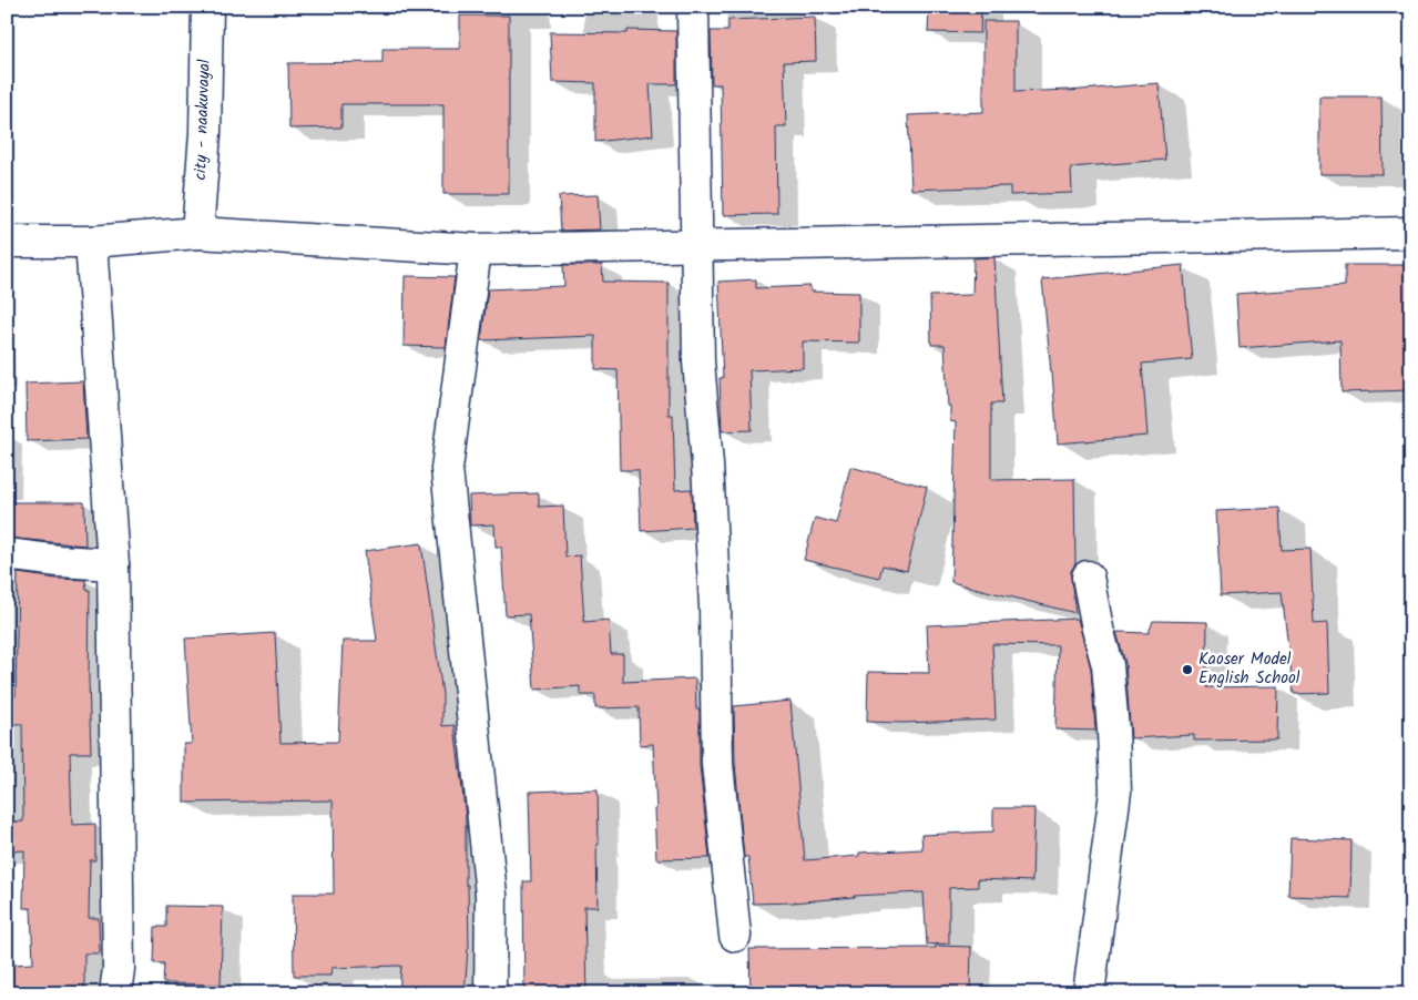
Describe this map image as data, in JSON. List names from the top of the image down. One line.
{"streets":{"street":["city - naakuvayal"]},"places":["Kaoser Model English School"]}
